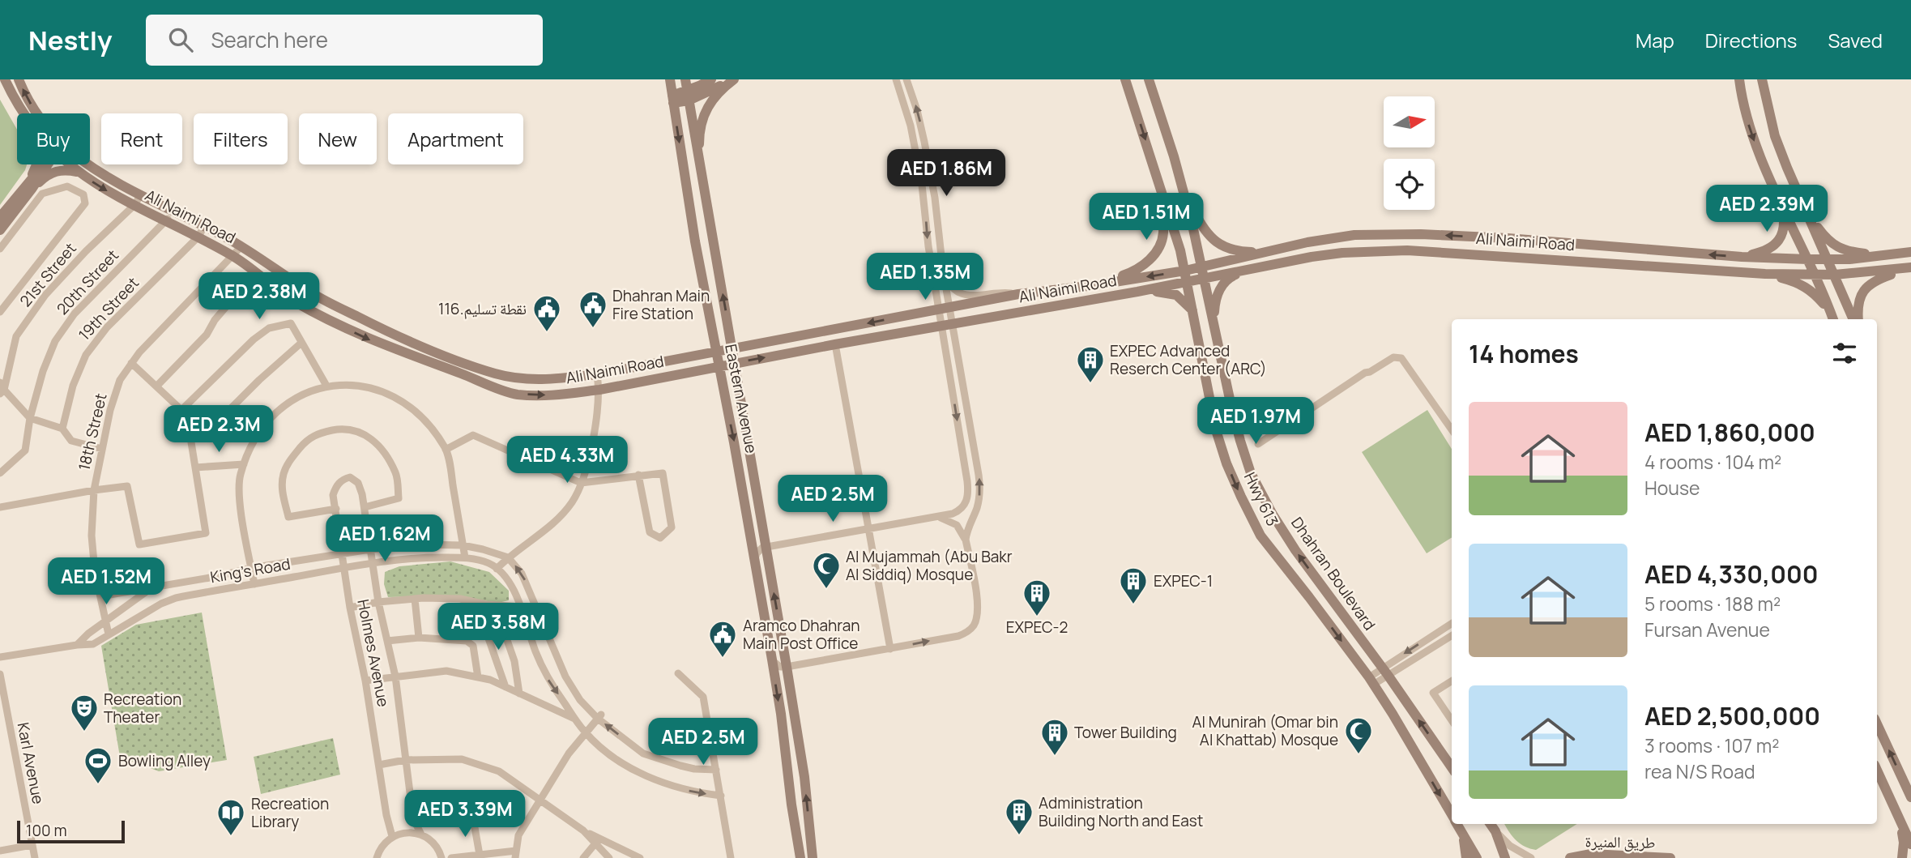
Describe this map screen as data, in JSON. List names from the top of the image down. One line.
{"streets":{"main road":["Ali Naimi Road","Eastern Avenue","Hwy 613","Dhahran Boulevard","طريق المنيرة"],"street":["21st Street","20th Street","19th Street","18th Street","King's Road","Holmes Avenue","Karl Avenue"]},"crossings":[["Ali Naimi Road","21st Street"],["Ali Naimi Road","20th Street"],["Ali Naimi Road","19th Street"],["Ali Naimi Road","Eastern Avenue"],["Ali Naimi Road","18th Street"],["Ali Naimi Road","Hwy 613"],["Ali Naimi Road","Dhahran Boulevard"],["18th Street","King's Road"],["King's Road","Holmes Avenue"]],"one_way":["Hwy 613","Dhahran Boulevard"],"places":{"public building":["Dhahran Main Fire Station","نقطة تسليم.116","Aramco Dhahran Main Post Office"],"building":["EXPEC Advanced Reserch Center (ARC)","EXPEC-1","EXPEC-2","Tower Building","Administration Building North and East"],"mosque":["Al Mujammah (Abu Bakr Al Siddiq) Mosque","Al Munirah (Omar bin Al Khattab) Mosque"],"theatre":["Recreation Theater"],"sports":["Bowling Alley"],"library":["Recreation Library"]},"scale_bar":"100 m","north":"right","page":{"header":"Nestly","search":"Search here","nav":["Map","Directions","Saved"],"chip":["Buy","Rent","Filters","New","Apartment"],"price":["AED 1.86M","AED 2.39M","AED 1.51M","AED 1.35M","AED 2.38M","AED 1.97M","AED 2.3M","AED 4.33M","AED 2.5M","AED 1.62M","AED 1.52M","AED 3.58M","AED 2.5M","AED 3.39M"],"heading":"14 homes","list":[{"name":"AED 1,860,000","note":"4 rooms · 104 m² · House"},{"name":"AED 4,330,000","note":"5 rooms · 188 m² · Fursan Avenue"},{"name":"AED 2,500,000","note":"3 rooms · 107 m² · rea N/S Road"}],"scale":"100 m"}}
